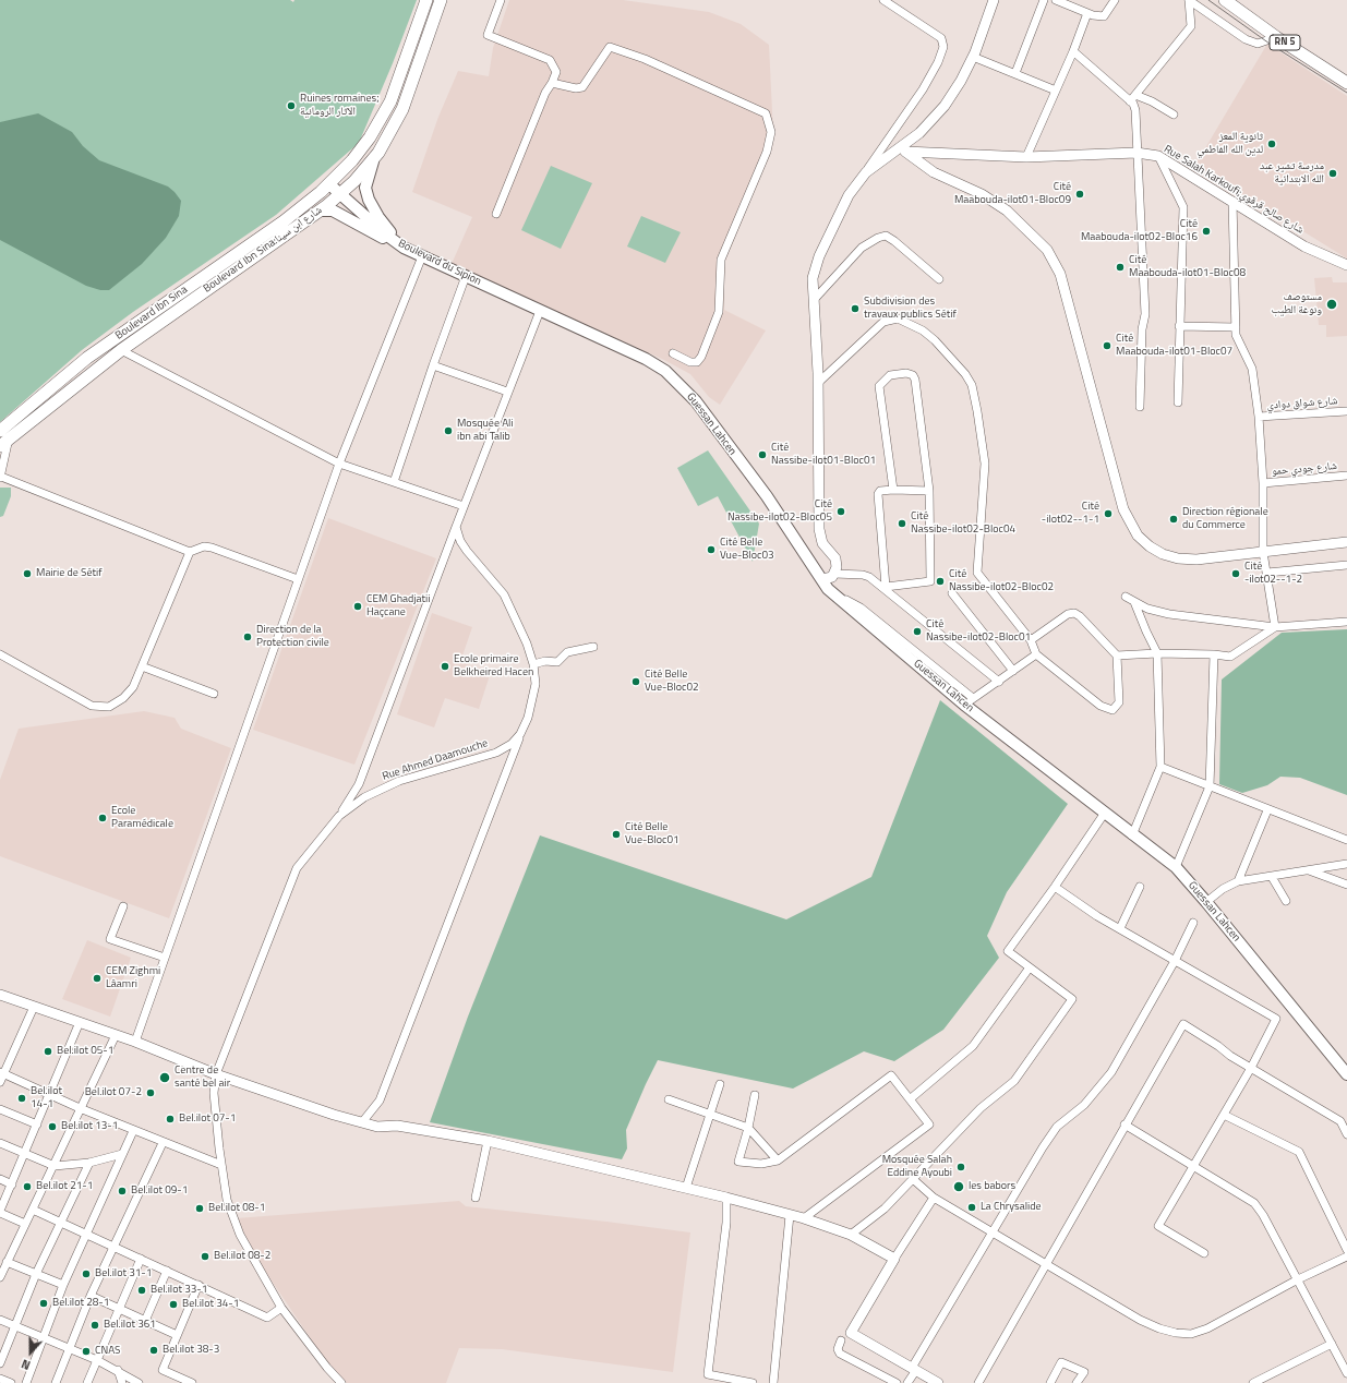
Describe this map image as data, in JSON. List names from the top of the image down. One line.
{"streets":{"main road":["RN 5","Boulevard Ibn Sina:شارع ابن سينا","Boulevard du Sipion","Boulevard Ibn Sina","Guessan Lahcen"],"street":["Rue Salah Karkoufi;شارع صالح قرقوي","شارع شواق دوادي","شارع جودي حمو","Rue Ahmed Daamouche"]},"crossings":[["Boulevard Ibn Sina:شارع ابن سينا","Boulevard du Sipion"],["Boulevard du Sipion","Boulevard Ibn Sina"],["Boulevard du Sipion","Guessan Lahcen"]],"places":["Ruines romaines; الآثار الرومانية","ثانوية المعز لدين الله الفاطمي","مدرسة تشير عبد الله الابتدائية","Cité Maabouda-ilot01-Bloc09","Cité Maabouda-ilot02-Bloc16","Cité Maabouda-ilot01-Bloc08","مستوصف ونوغة الطيب","Subdivision des travaux publics Sétif","Cité Maabouda-ilot01-Bloc07","Mosquée Ali ibn abi Talib","Cité Nassibe-ilot01-Bloc01","Cité Nassibe-ilot02-Bloc05","Cité -ilot02--1-1","Direction régionale du Commerce","Cité Nassibe-ilot02-Bloc04","Cité Belle Vue-Bloc03","Mairie de Sétif","Cité -ilot02--1-2","Cité Nassibe-ilot02-Bloc02","CEM Ghadjatii Haçcane","Cité Nassibe-ilot02-Bloc01","Direction de la Protection civile","Ecole primaire Belkheired Hacen","Cité Belle Vue-Bloc02","Ecole Paramédicale","Cité Belle Vue-Bloc01","CEM Zighmi Lâamri","Bel.ilot 05-1","Centre de santé bel air","Bel.ilot 07-2","Bel.ilot 14-1","Bel.ilot 07-1","Bel.ilot 13-1","Mosquée Salah Eddine Ayoubi","Bel.ilot 21-1","les babors","Bel.ilot 09-1","La Chrysalide","Bel.ilot 08-1","Bel.ilot 08-2","Bel.ilot 31-1","Bel.ilot 33-1","Bel.ilot 28-1","Bel.ilot 34-1","Bel.ilot 361","Bel.ilot 38-3","CNAS"],"north":"bottom"}
